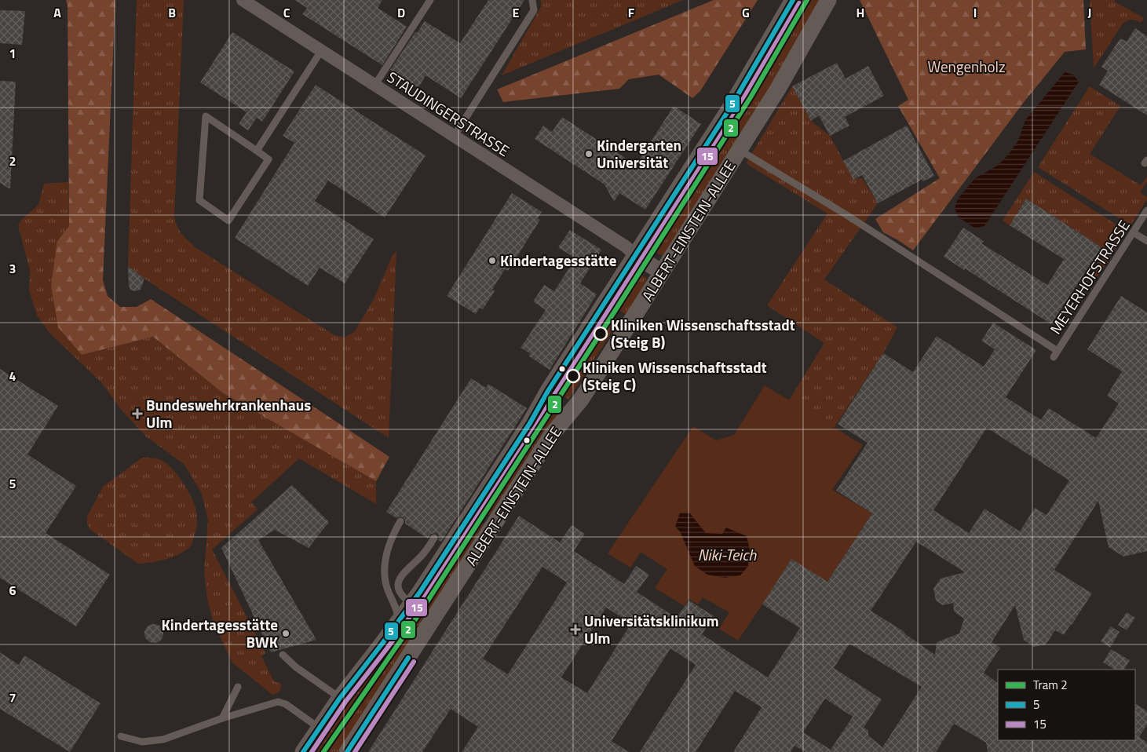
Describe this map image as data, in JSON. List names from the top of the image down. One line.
{"streets":{"street":["STAUDINGERSTRASSE","ALBERT-EINSTEIN-ALLEE"],"lane":["MEYERHOFSTRASSE"]},"crossings":[["STAUDINGERSTRASSE","ALBERT-EINSTEIN-ALLEE"],["ALBERT-EINSTEIN-ALLEE","MEYERHOFSTRASSE"]],"water":["Niki-Teich"],"parks":["Wengenholz"],"places":{"other":["Kindergarten Universität","Kindertagesstätte","Kliniken Wissenschaftsstadt (Steig B)","Kliniken Wissenschaftsstadt (Steig C)","Kindertagesstätte BWK"],"health":["Bundeswehrkrankenhaus Ulm","Universitätsklinikum Ulm"]},"lines":["tram line 2","transit line 5","transit line 15"],"legend":["Tram 2","5","15"],"grid":{"columns":["A","B","C","D","E","F","G","H","I","J"],"rows":["1","2","3","4","5","6","7"]}}
